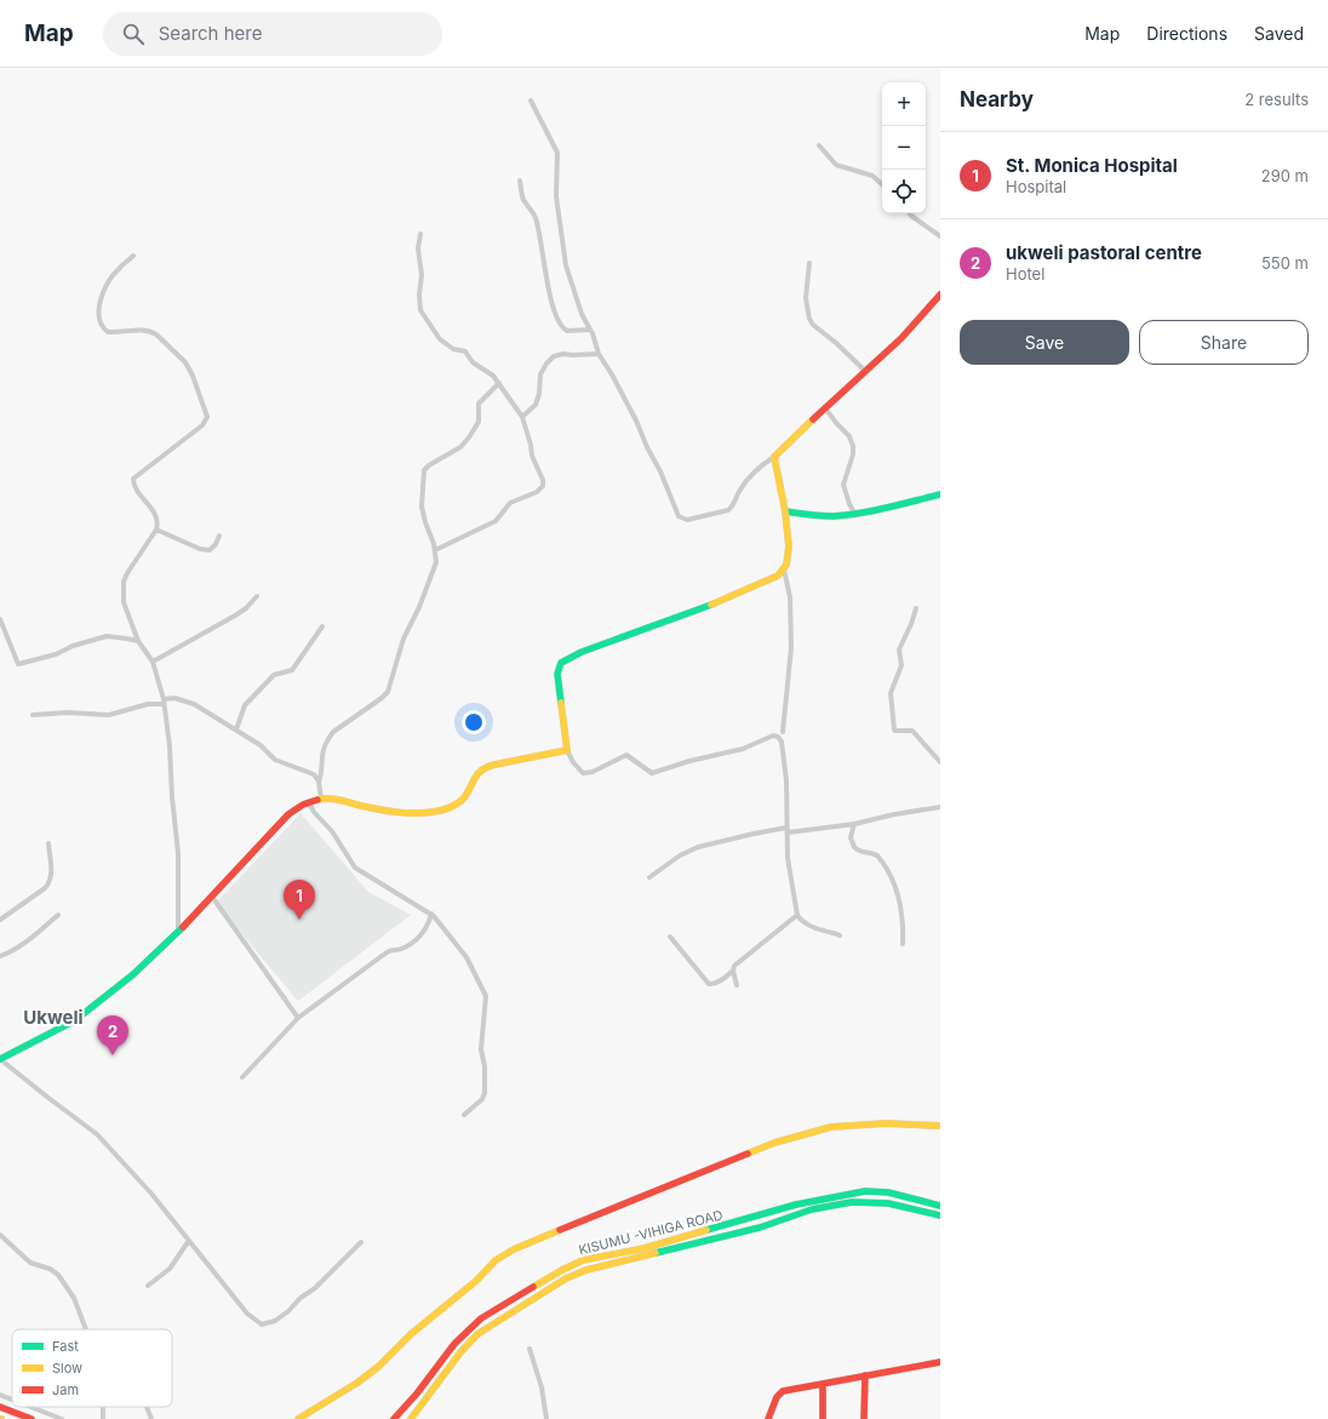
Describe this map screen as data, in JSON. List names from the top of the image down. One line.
{"streets":{"main road":["KISUMU -VIHIGA ROAD"]},"districts":["Ukweli"],"legend":["Fast","Slow","Jam"],"page":{"header":"Map","search":"Search here","nav":["Map","Directions","Saved"],"heading":["Nearby","2 results"],"map_buttons":["+","−"],"list":[{"mark":"1","name":"St. Monica Hospital","note":"Hospital","value":"290 m"},{"mark":"2","name":"ukweli pastoral centre","note":"Hotel","value":"550 m"}],"buttons":["Save","Share"],"pins":["1","2"]}}
